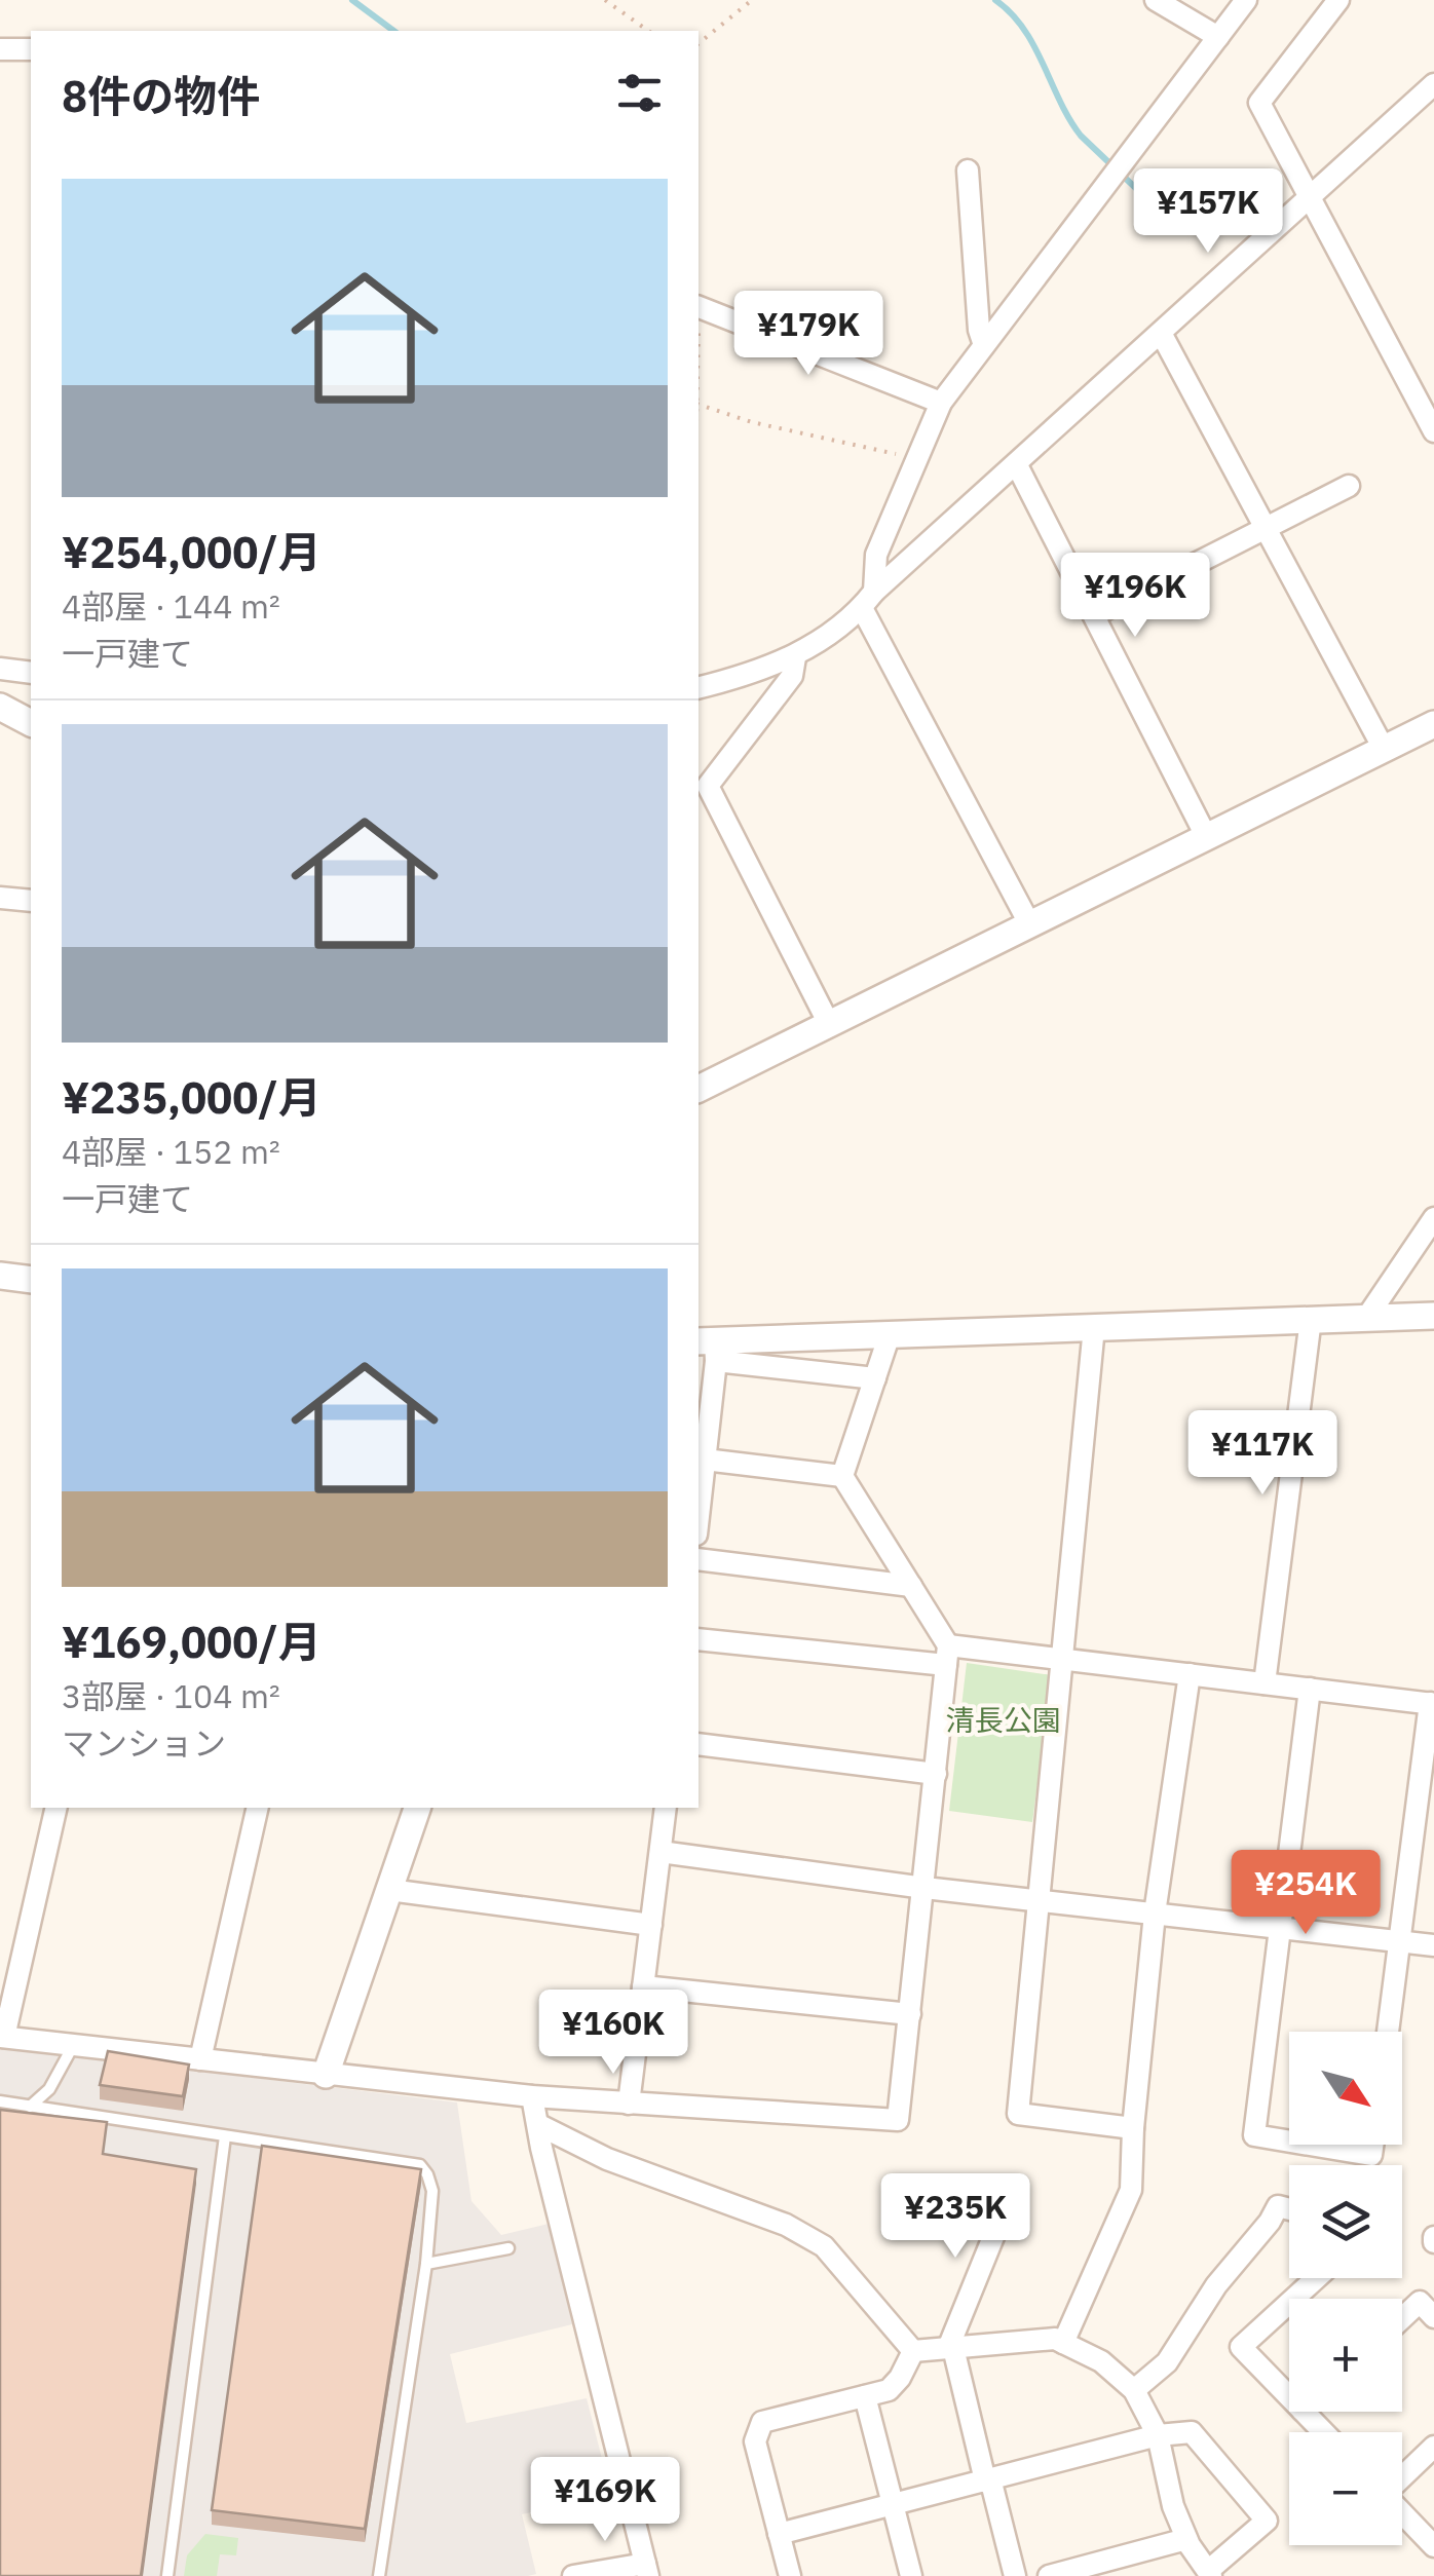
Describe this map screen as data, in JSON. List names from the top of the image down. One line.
{"parks":["清長公園"],"north":"bottom right","page":{"heading":"8件の物件","list":[{"name":"¥254,000/月","note":"4部屋 · 144 m² · 一戸建て"},{"name":"¥235,000/月","note":"4部屋 · 152 m² · 一戸建て"},{"name":"¥169,000/月","note":"3部屋 · 104 m² · マンション"}],"price":["¥157K","¥179K","¥196K","¥117K","¥254K","¥160K","¥235K","¥169K"],"map_buttons":["+","−"]}}
